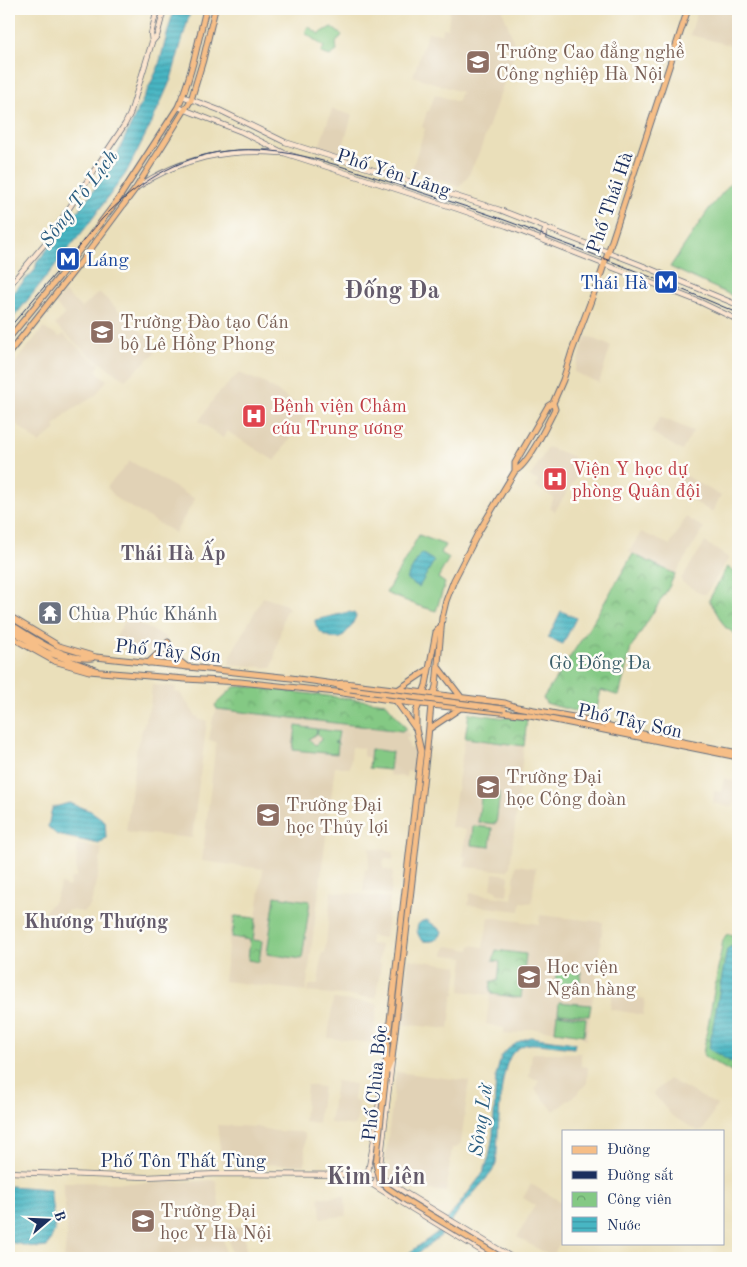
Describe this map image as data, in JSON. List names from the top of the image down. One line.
{"streets":{"main road":["Phố Yên Lãng","Phố Thái Hà","Phố Tây Sơn","Phố Chùa Bộc","Phố Tôn Thất Tùng"]},"crossings":[["Phố Yên Lãng","Phố Thái Hà"],["Phố Thái Hà","Phố Tây Sơn"],["Phố Thái Hà","Phố Chùa Bộc"],["Phố Tây Sơn","Phố Chùa Bộc"],["Phố Chùa Bộc","Phố Tôn Thất Tùng"]],"districts":["Đống Đa","Thái Hà Ấp","Khương Thượng","Kim Liên"],"water":["Sông Tô Lịch","Sông Lừ"],"parks":["Gò Đống Đa"],"places":{"school or university":["Trường Cao đẳng nghề Công nghiệp Hà Nội","Trường Đào tạo Cán bộ Lê Hồng Phong","Trường Đại học Công đoàn","Trường Đại học Thủy lợi","Học viện Ngân hàng","Trường Đại học Y Hà Nội"],"metro station":["Láng","Thái Hà"],"hospital":["Bệnh viện Châm cứu Trung ương","Viện Y học dự phòng Quân đội"],"temple":["Chùa Phúc Khánh"]},"legend":["Đường","Đường sắt","Công viên","Nước"],"north":"right"}
